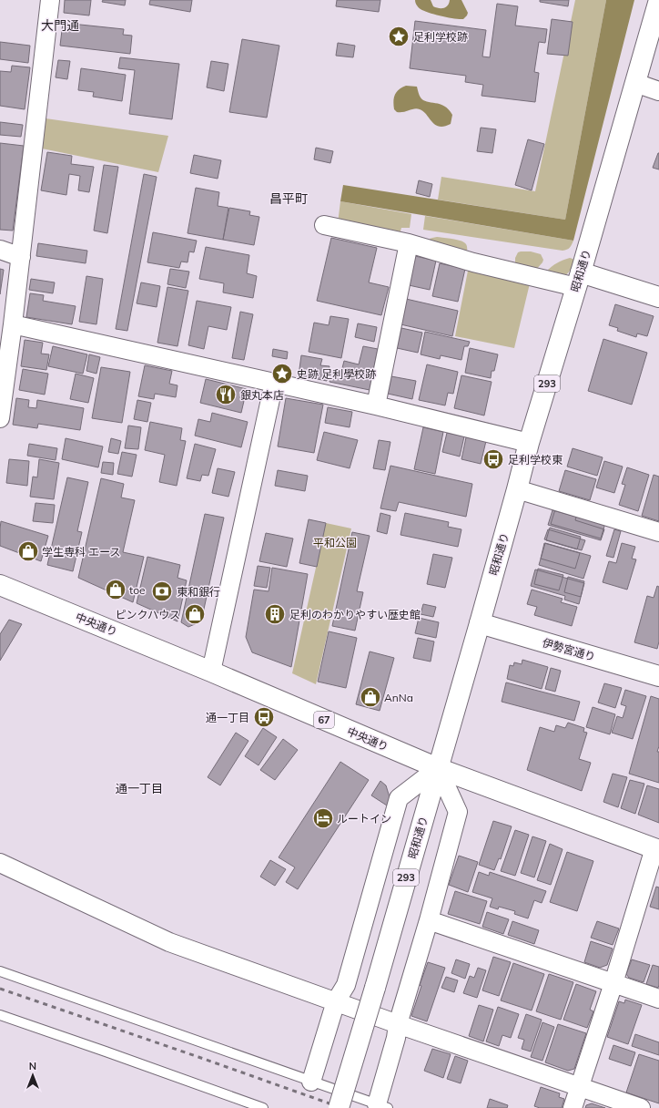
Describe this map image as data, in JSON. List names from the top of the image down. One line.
{"streets":{"main road":["昭和通り","293","中央通り","伊勢宮通り","67"]},"crossings":[["昭和通り","中央通り"],["昭和通り","伊勢宮通り"]],"districts":["大門通","昌平町","通一丁目"],"parks":["平和公園"],"places":{"place":["足利学校跡","史跡 足利學校跡"],"restaurant":["銀丸本店"],"bus stop":["足利学校東","通一丁目"],"shop":["学生専科 エース","toe","ピンクハウス","AnNa"],"bank":["東和銀行"],"building":["足利のわかりやすい歴史館"],"hotel":["ルートイン"]},"north":"top"}
